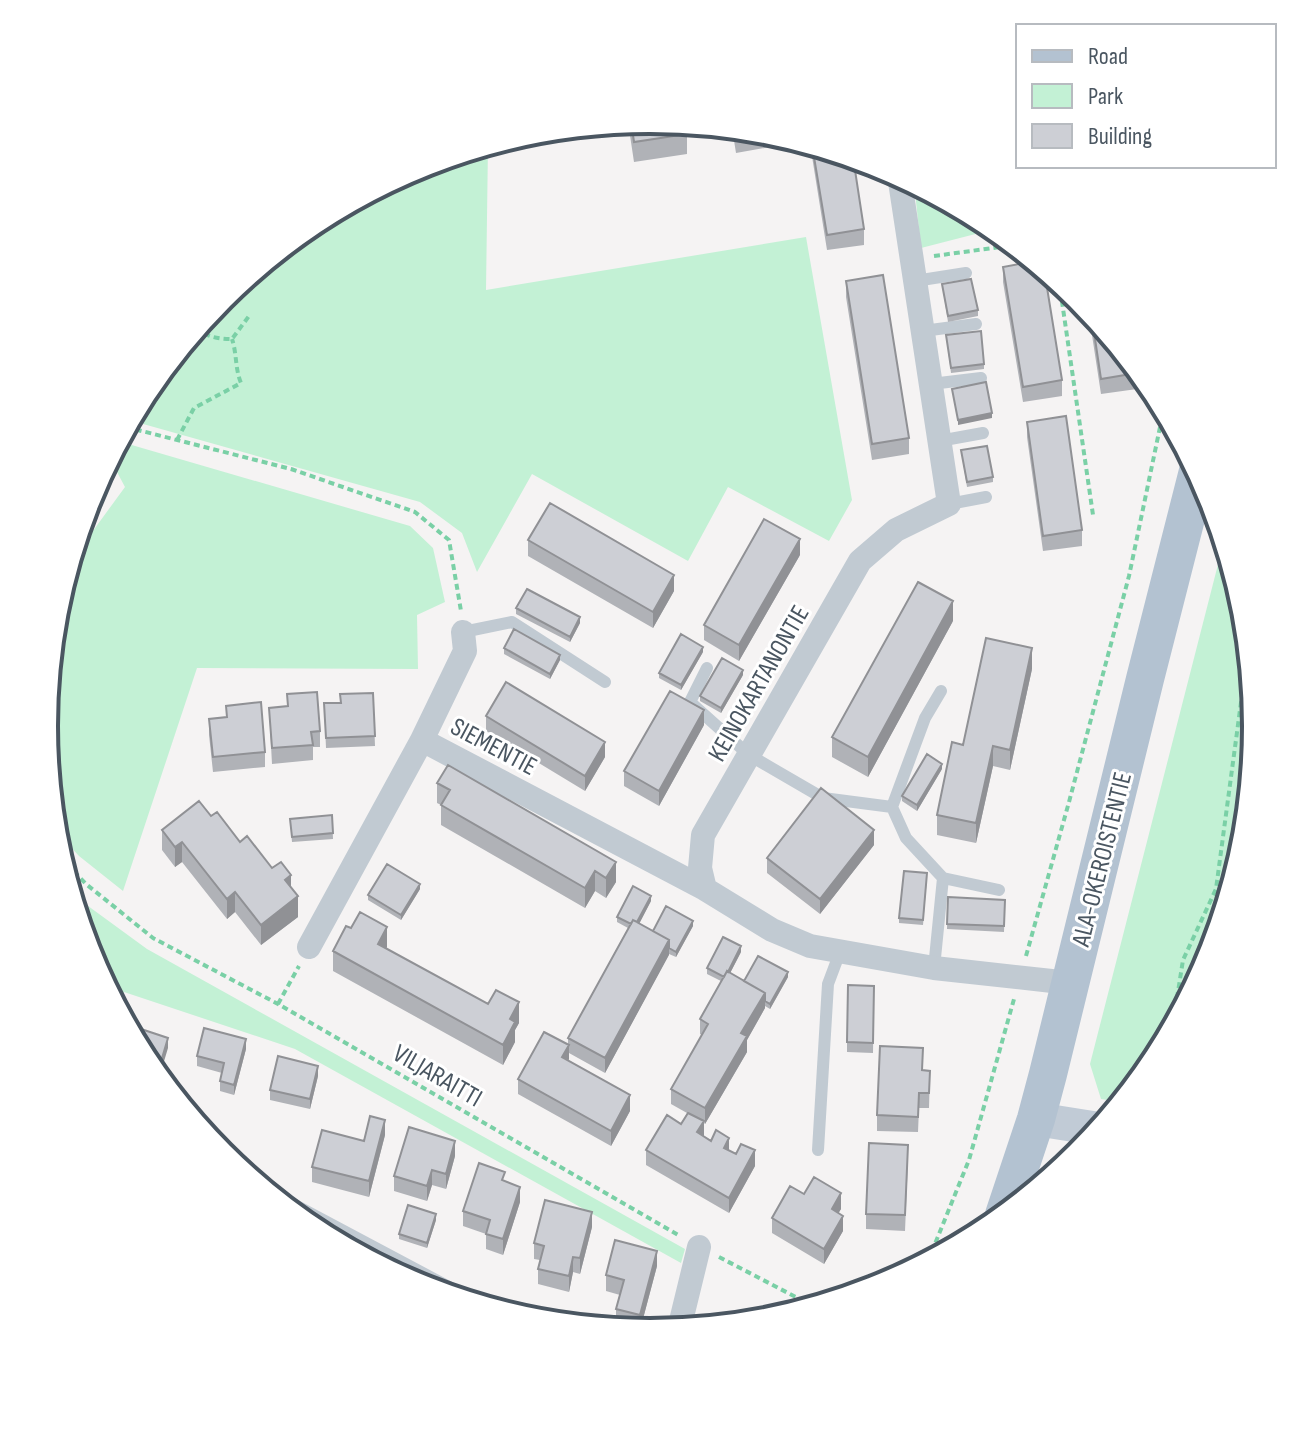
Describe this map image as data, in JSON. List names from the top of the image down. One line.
{"streets":{"main road":["ALA-OKEROISTENTIE"],"street":["KEINOKARTANONTIE","SIEMENTIE"],"path":["VILJARAITTI"]},"crossings":[["KEINOKARTANONTIE","SIEMENTIE"]],"legend":["Road","Park","Building"]}
